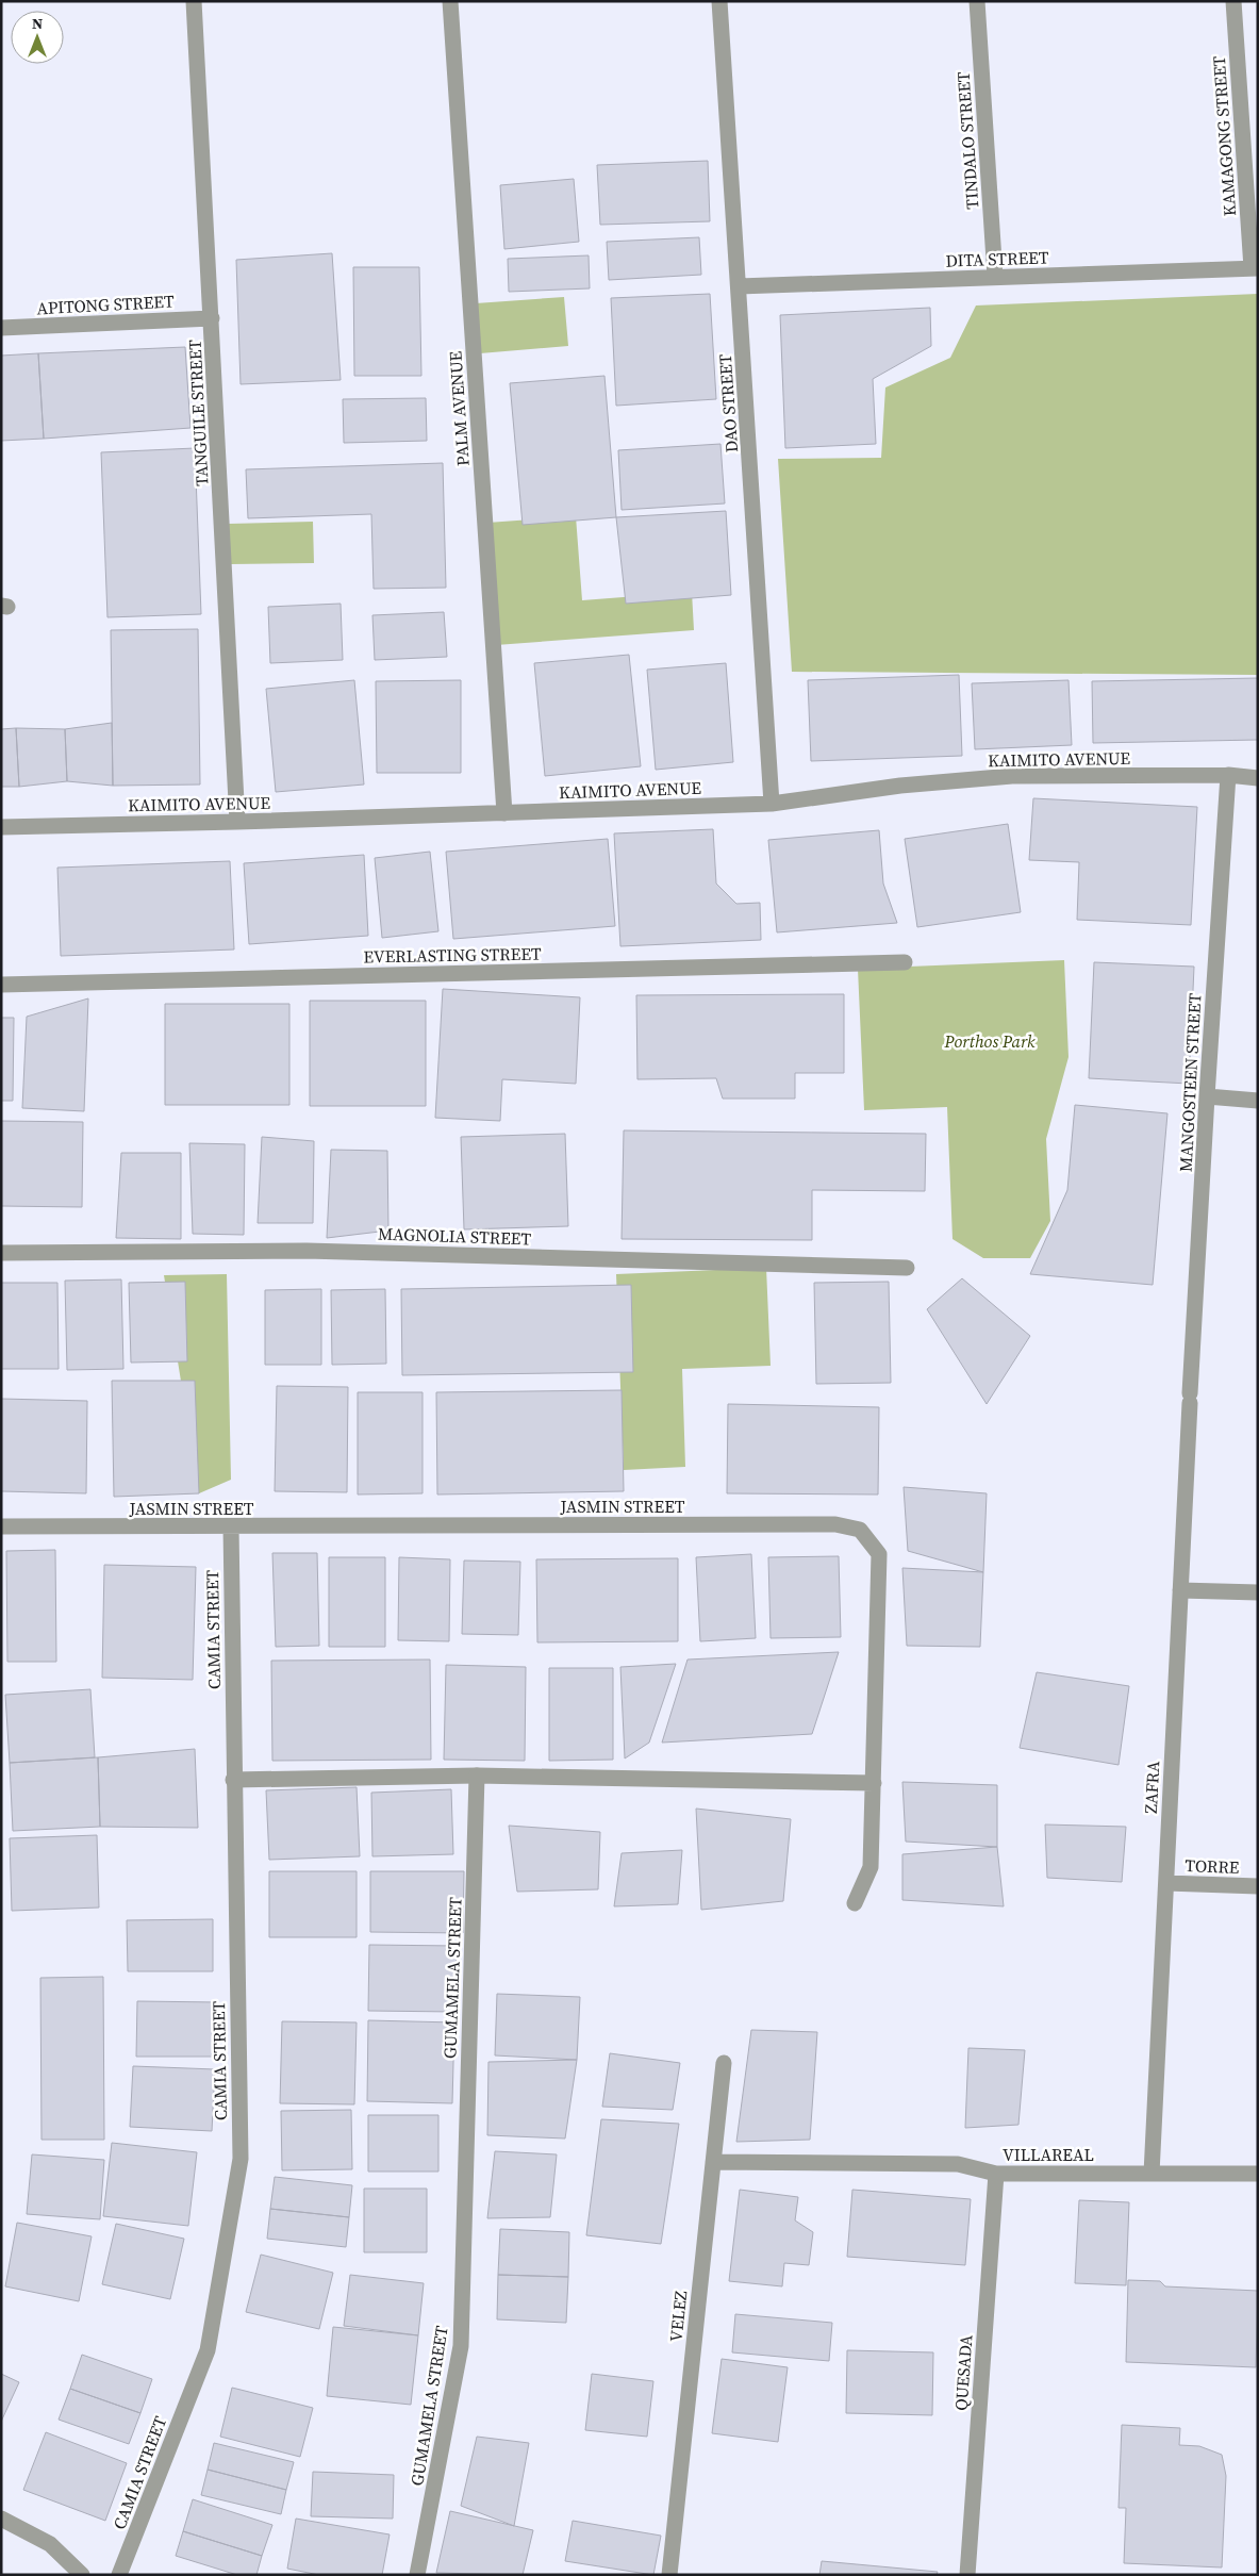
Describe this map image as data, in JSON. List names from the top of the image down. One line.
{"streets":{"street":["KAMAGONG STREET","TINDALO STREET","DITA STREET","APITONG STREET","DAO STREET","PALM AVENUE","TANGUILE STREET","KAIMITO AVENUE","EVERLASTING STREET","MANGOSTEEN STREET","MAGNOLIA STREET","JASMIN STREET","CAMIA STREET","ZAFRA","TORRE","GUMAMELA STREET","VILLAREAL","VELEZ","QUESADA"]},"crossings":[["KAMAGONG STREET","DITA STREET"],["TINDALO STREET","DITA STREET"],["DITA STREET","DAO STREET"],["APITONG STREET","TANGUILE STREET"],["DAO STREET","KAIMITO AVENUE"],["PALM AVENUE","KAIMITO AVENUE"],["TANGUILE STREET","KAIMITO AVENUE"],["KAIMITO AVENUE","MANGOSTEEN STREET"],["MANGOSTEEN STREET","ZAFRA"],["JASMIN STREET","CAMIA STREET"],["ZAFRA","TORRE"],["ZAFRA","VILLAREAL"],["VILLAREAL","VELEZ"],["VILLAREAL","QUESADA"]],"parks":["Porthos Park"],"north":"top"}
